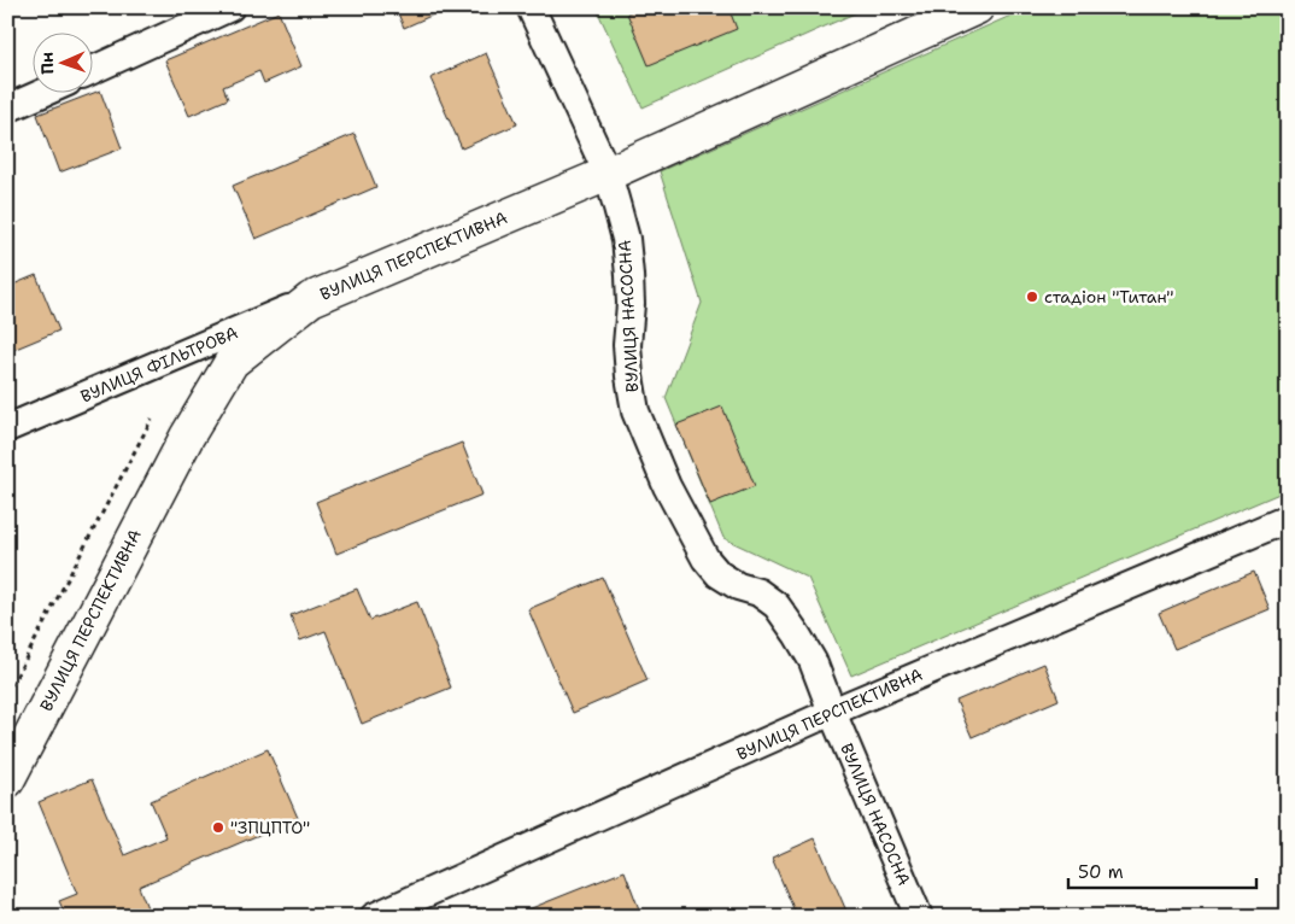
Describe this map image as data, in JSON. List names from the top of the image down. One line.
{"streets":{"street":["ВУЛИЦЯ ПЕРСПЕКТИВНА","ВУЛИЦЯ НАСОСНА","ВУЛИЦЯ ФІЛЬТРОВА"]},"crossings":[["ВУЛИЦЯ ПЕРСПЕКТИВНА","ВУЛИЦЯ НАСОСНА"],["ВУЛИЦЯ ПЕРСПЕКТИВНА","ВУЛИЦЯ ФІЛЬТРОВА"]],"places":["стадіон \"Титан\"","\"ЗПЦПТО\""],"scale_bar":"50 m","north":"left"}
